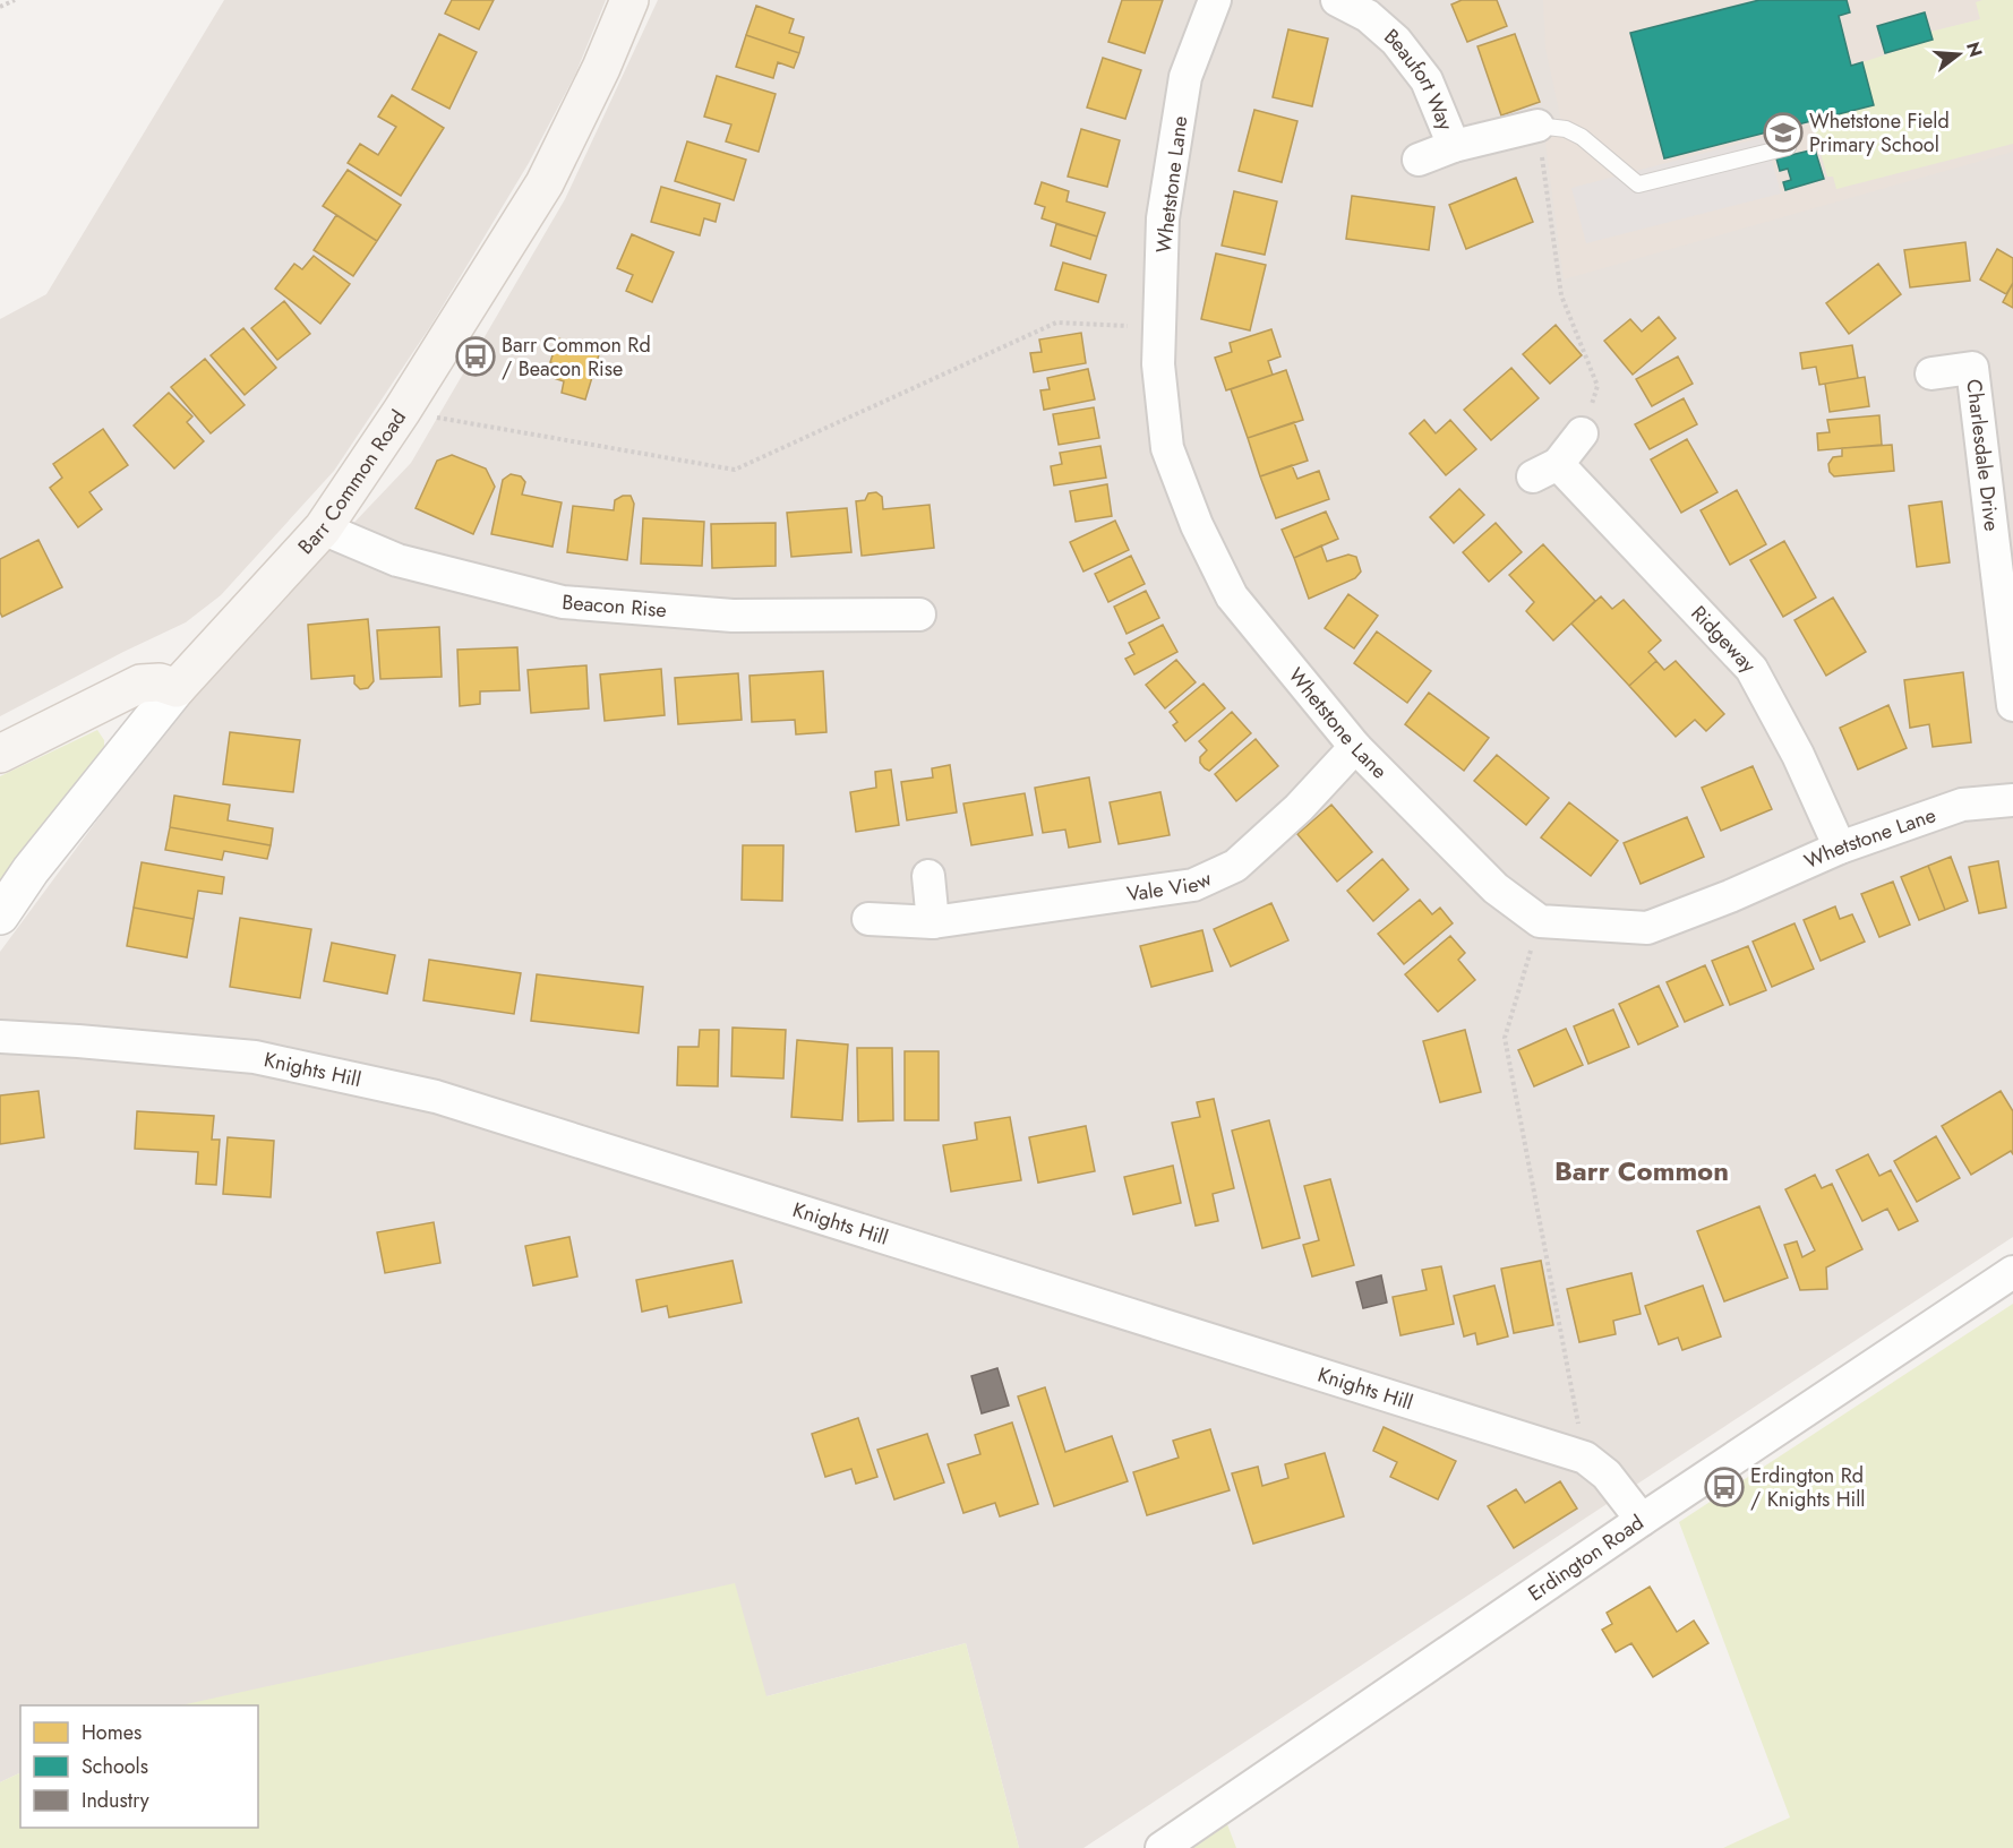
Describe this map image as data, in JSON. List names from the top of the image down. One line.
{"streets":{"main road":["Barr Common Road"],"street":["Beaufort Way","Whetstone Lane","Charlesdale Drive","Beacon Rise","Ridgeway","Vale View","Knights Hill","Erdington Road"]},"crossings":[["Whetstone Lane","Ridgeway"],["Whetstone Lane","Vale View"],["Barr Common Road","Beacon Rise"],["Knights Hill","Erdington Road"]],"districts":["Barr Common"],"places":{"school or university":["Whetstone Field Primary School"],"bus stop":["Barr Common Rd / Beacon Rise","Erdington Rd / Knights Hill"]},"legend":["Homes","Schools","Industry"],"north":"right"}
